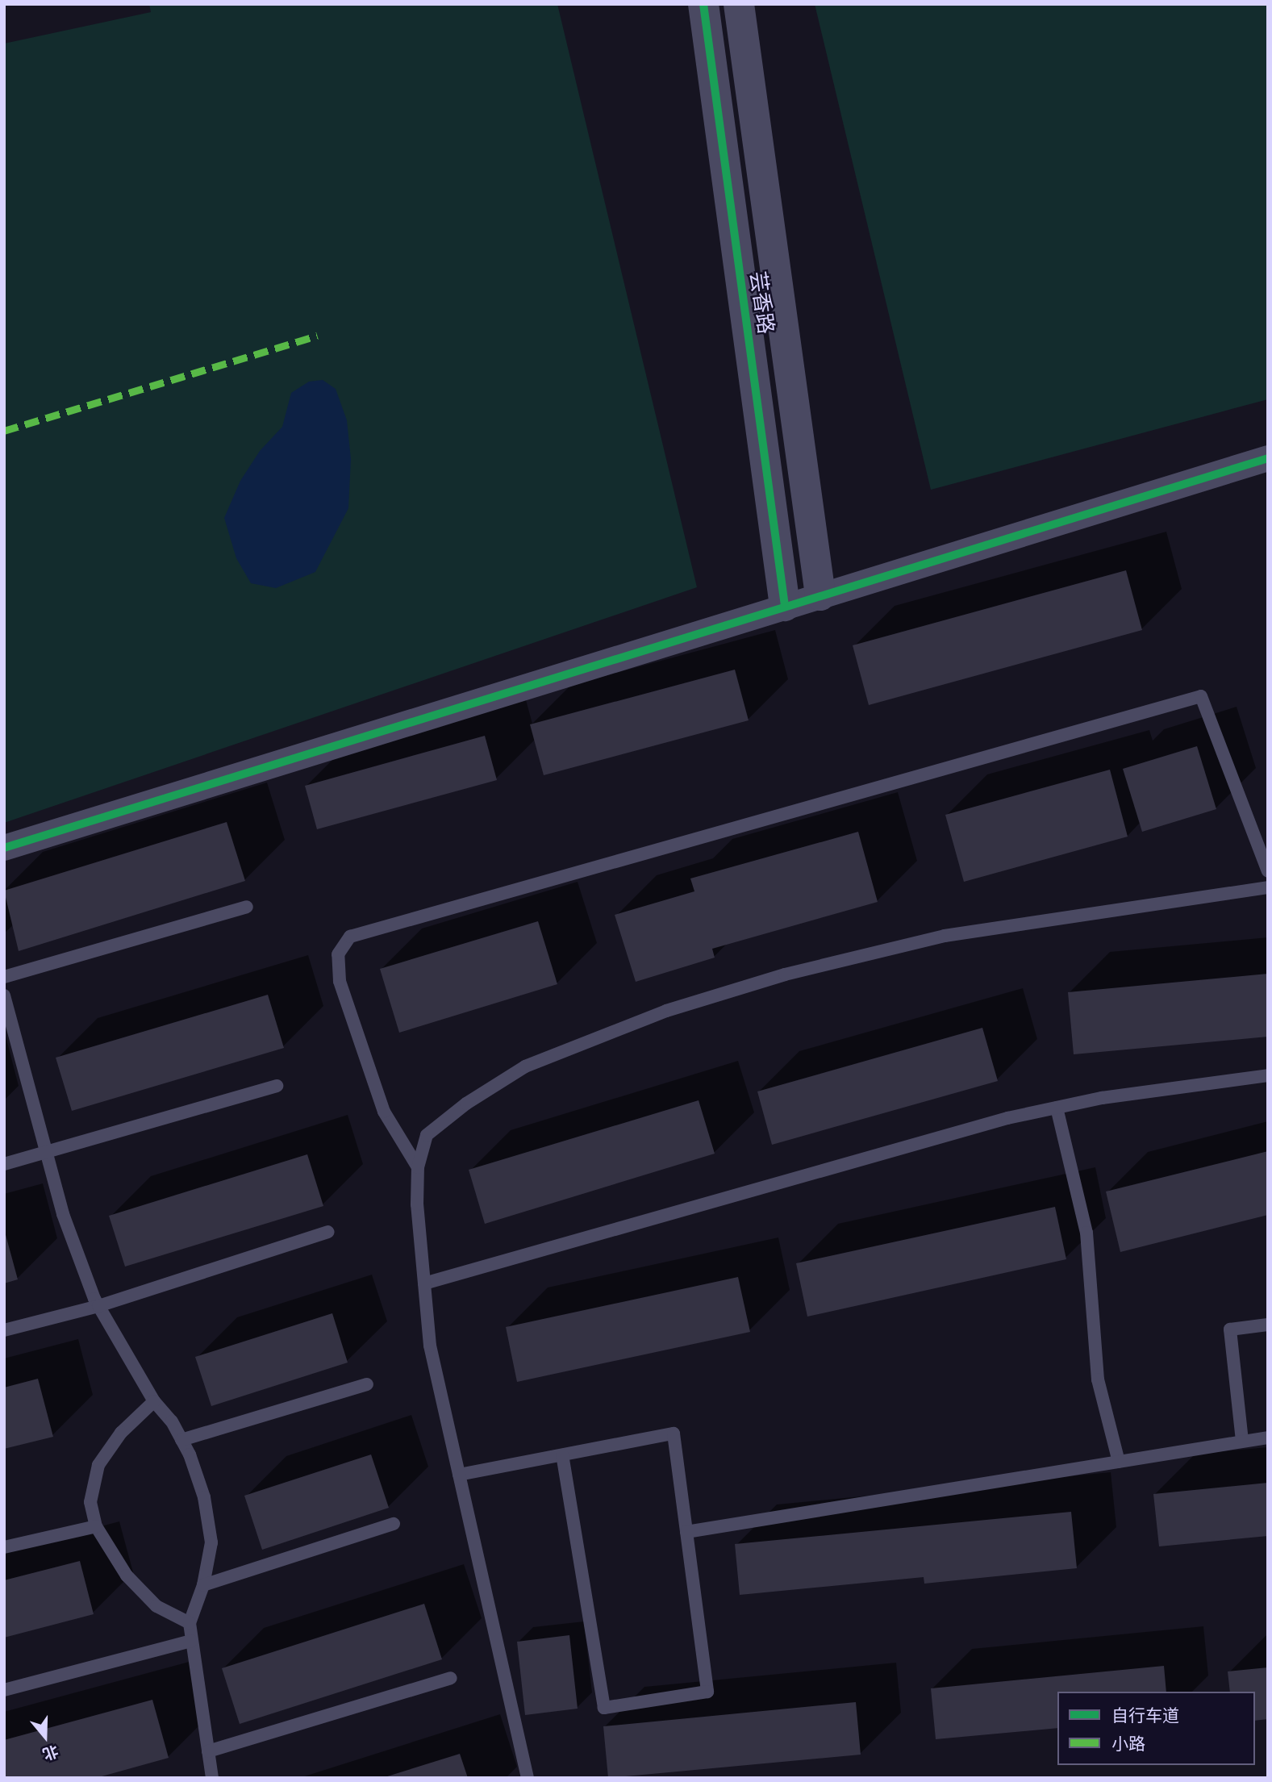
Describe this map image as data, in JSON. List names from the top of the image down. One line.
{"streets":{"street":["芸香路"]},"legend":["自行车道","小路"],"north":"bottom"}
